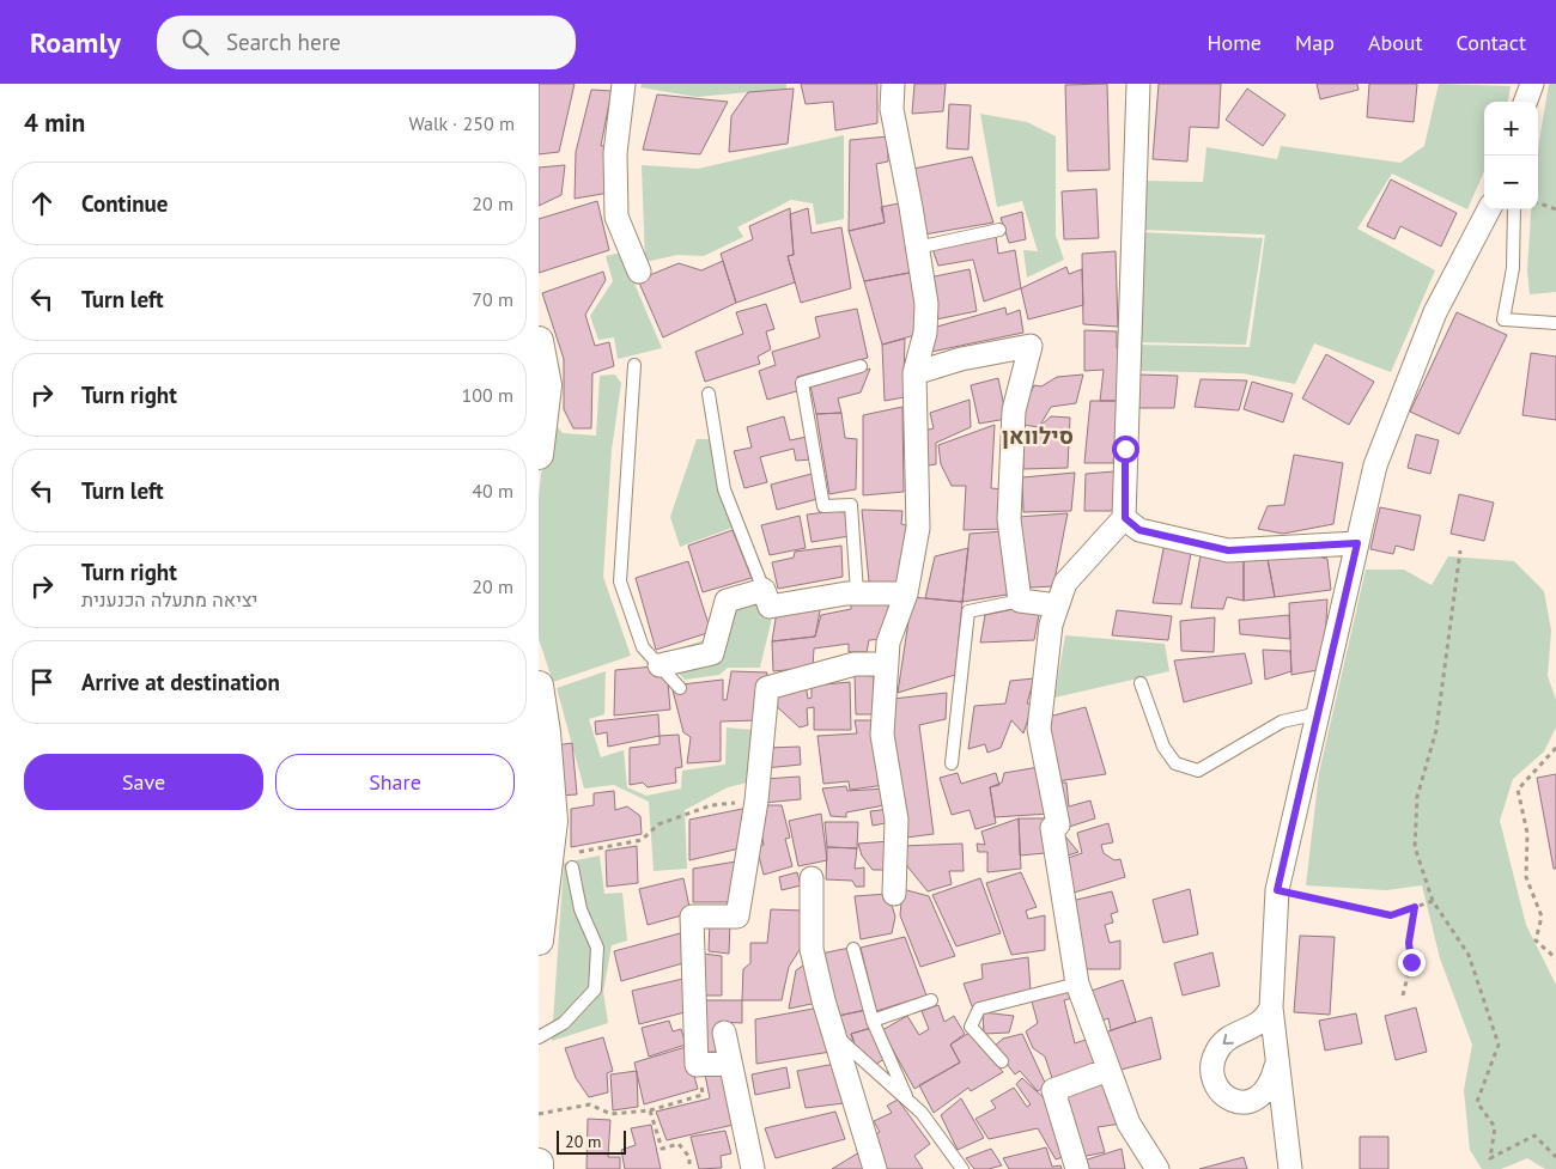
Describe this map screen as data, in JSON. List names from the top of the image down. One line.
{"districts":["סילוואן"],"scale_bar":"20 m","page":{"header":"Roamly","search":"Search here","nav":["Home","Map","About","Contact"],"heading":["4 min","Walk · 250 m"],"map_buttons":["+","−"],"list":[["Continue","20 m"],["Turn left","70 m"],["Turn right","100 m"],["Turn left","40 m"],["Turn right","יציאה מתעלה הכנענית","20 m"],"Arrive at destination"],"buttons":["Save","Share"],"scale":"20 m"}}
